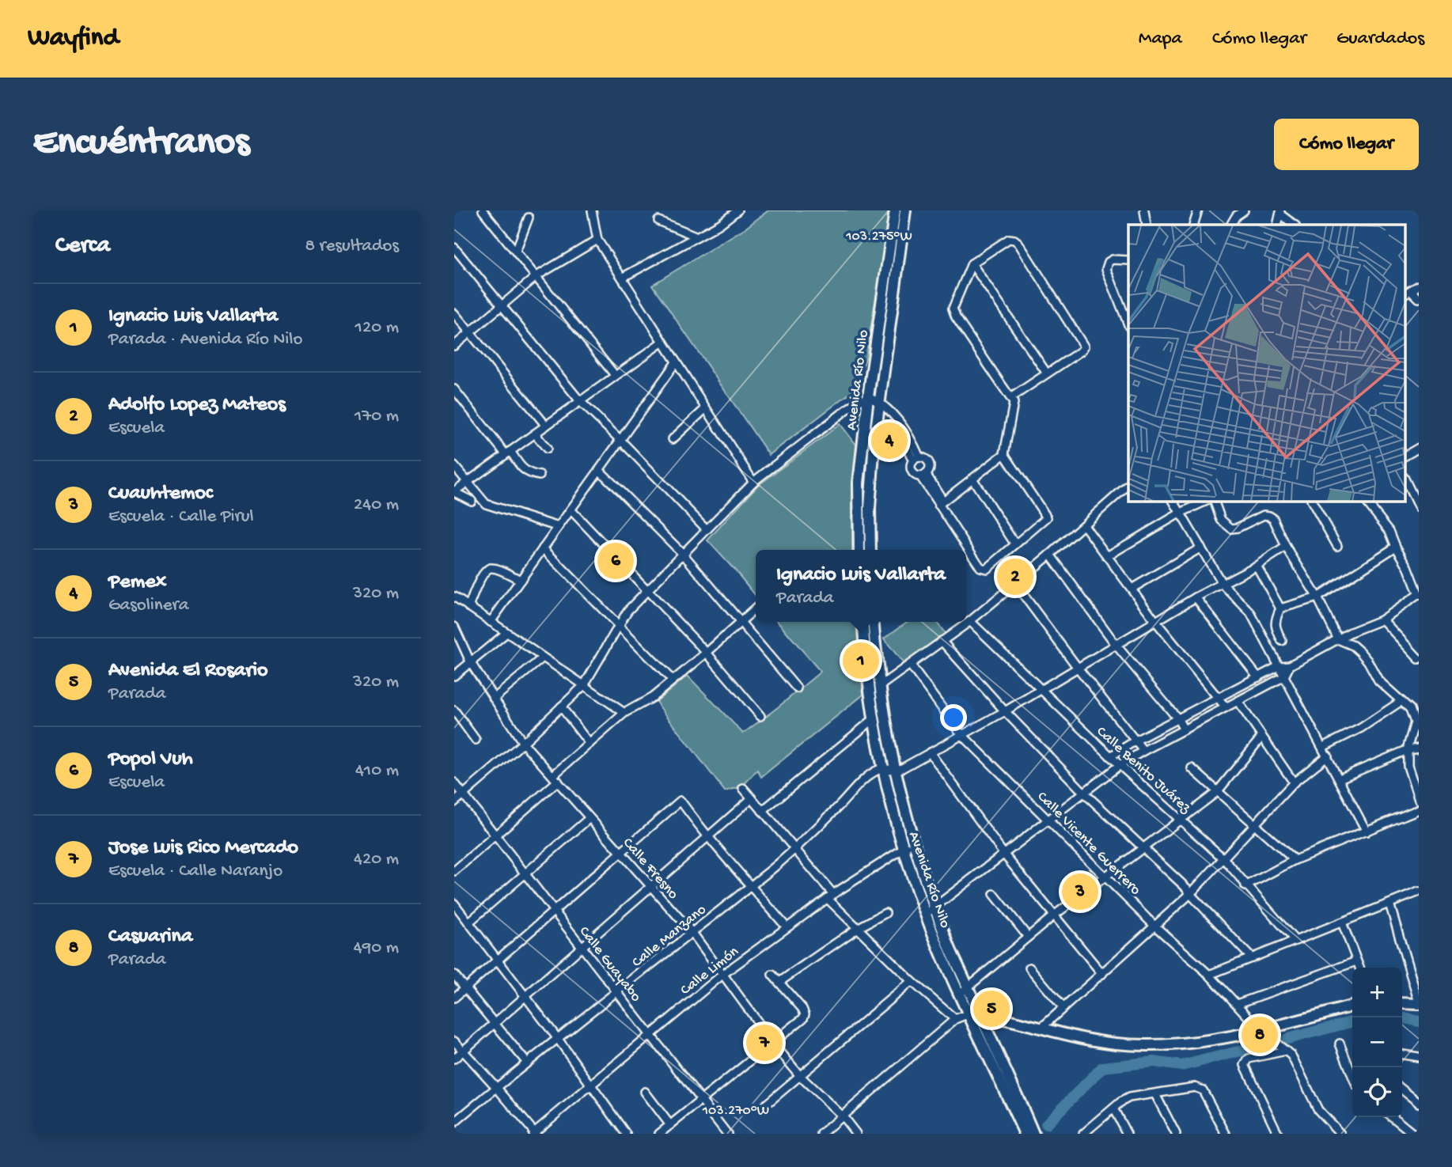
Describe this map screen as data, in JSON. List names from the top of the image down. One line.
{"streets":{"main road":["Avenida Río Nilo"],"street":["Calle Benito Juárez","Calle Vicente Guerrero","Calle Fresno","Calle Manzano","Calle Guayabo","Calle Limón"]},"crossings":[["Avenida Río Nilo","Calle Manzano"],["Avenida Río Nilo","Calle Limón"],["Calle Fresno","Calle Manzano"],["Calle Fresno","Calle Limón"],["Calle Manzano","Calle Guayabo"],["Calle Guayabo","Calle Limón"]],"page":{"header":"Wayfind","nav":["Mapa","Cómo llegar","Guardados"],"buttons":"Cómo llegar","title":"Encuéntranos","heading":["Cerca","8 resultados"],"list":[{"mark":"1","name":"Ignacio Luis Vallarta","note":"Parada · Avenida Río Nilo","value":"120 m"},{"mark":"2","name":"Adolfo Lopez Mateos","note":"Escuela","value":"170 m"},{"mark":"3","name":"Cuauhtemoc","note":"Escuela · Calle Pirul","value":"240 m"},{"mark":"4","name":"Pemex","note":"Gasolinera","value":"320 m"},{"mark":"5","name":"Avenida El Rosario","note":"Parada","value":"320 m"},{"mark":"6","name":"Popol Vuh","note":"Escuela","value":"410 m"},{"mark":"7","name":"Jose Luis Rico Mercado","note":"Escuela · Calle Naranjo","value":"420 m"},{"mark":"8","name":"Casuarina","note":"Parada","value":"490 m"}],"pins":["4","6","2","1","3","5","8","7"],"popup":["Ignacio Luis Vallarta","Parada"],"map_buttons":["+","−"]},"coordinates":["103.275°W","103.270°W"]}
